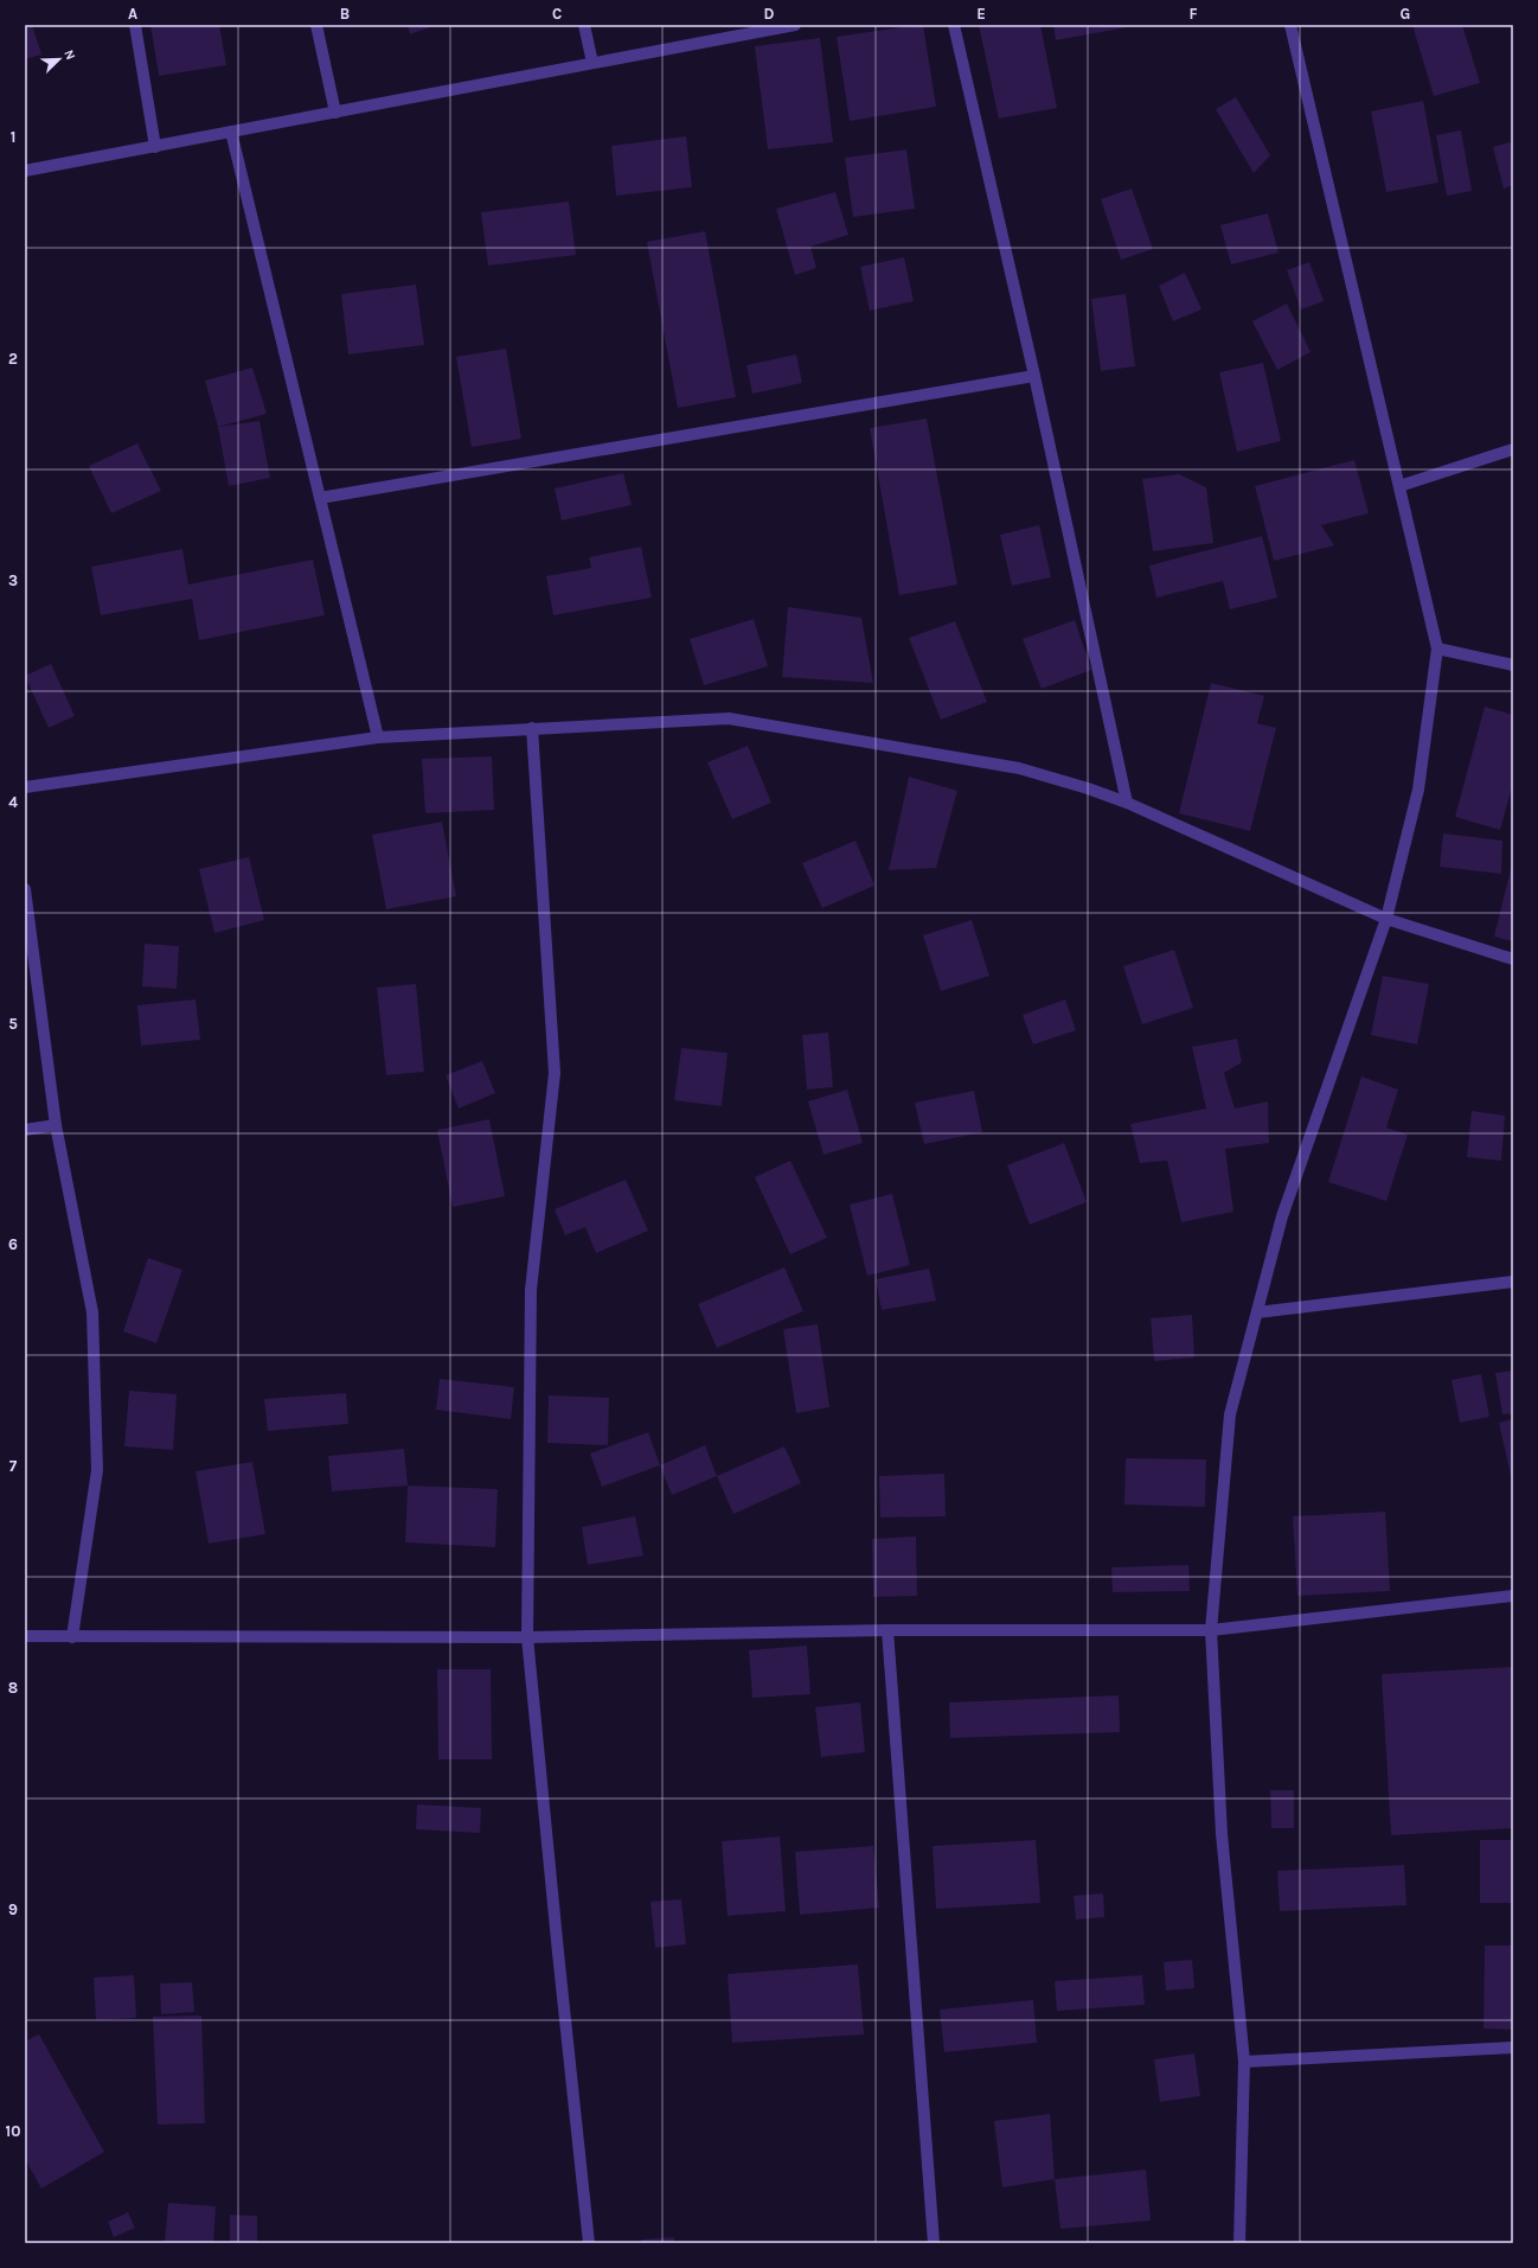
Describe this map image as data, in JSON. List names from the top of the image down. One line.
{"north":"top right","grid":{"columns":["A","B","C","D","E","F","G"],"rows":["1","2","3","4","5","6","7","8","9","10"]}}
